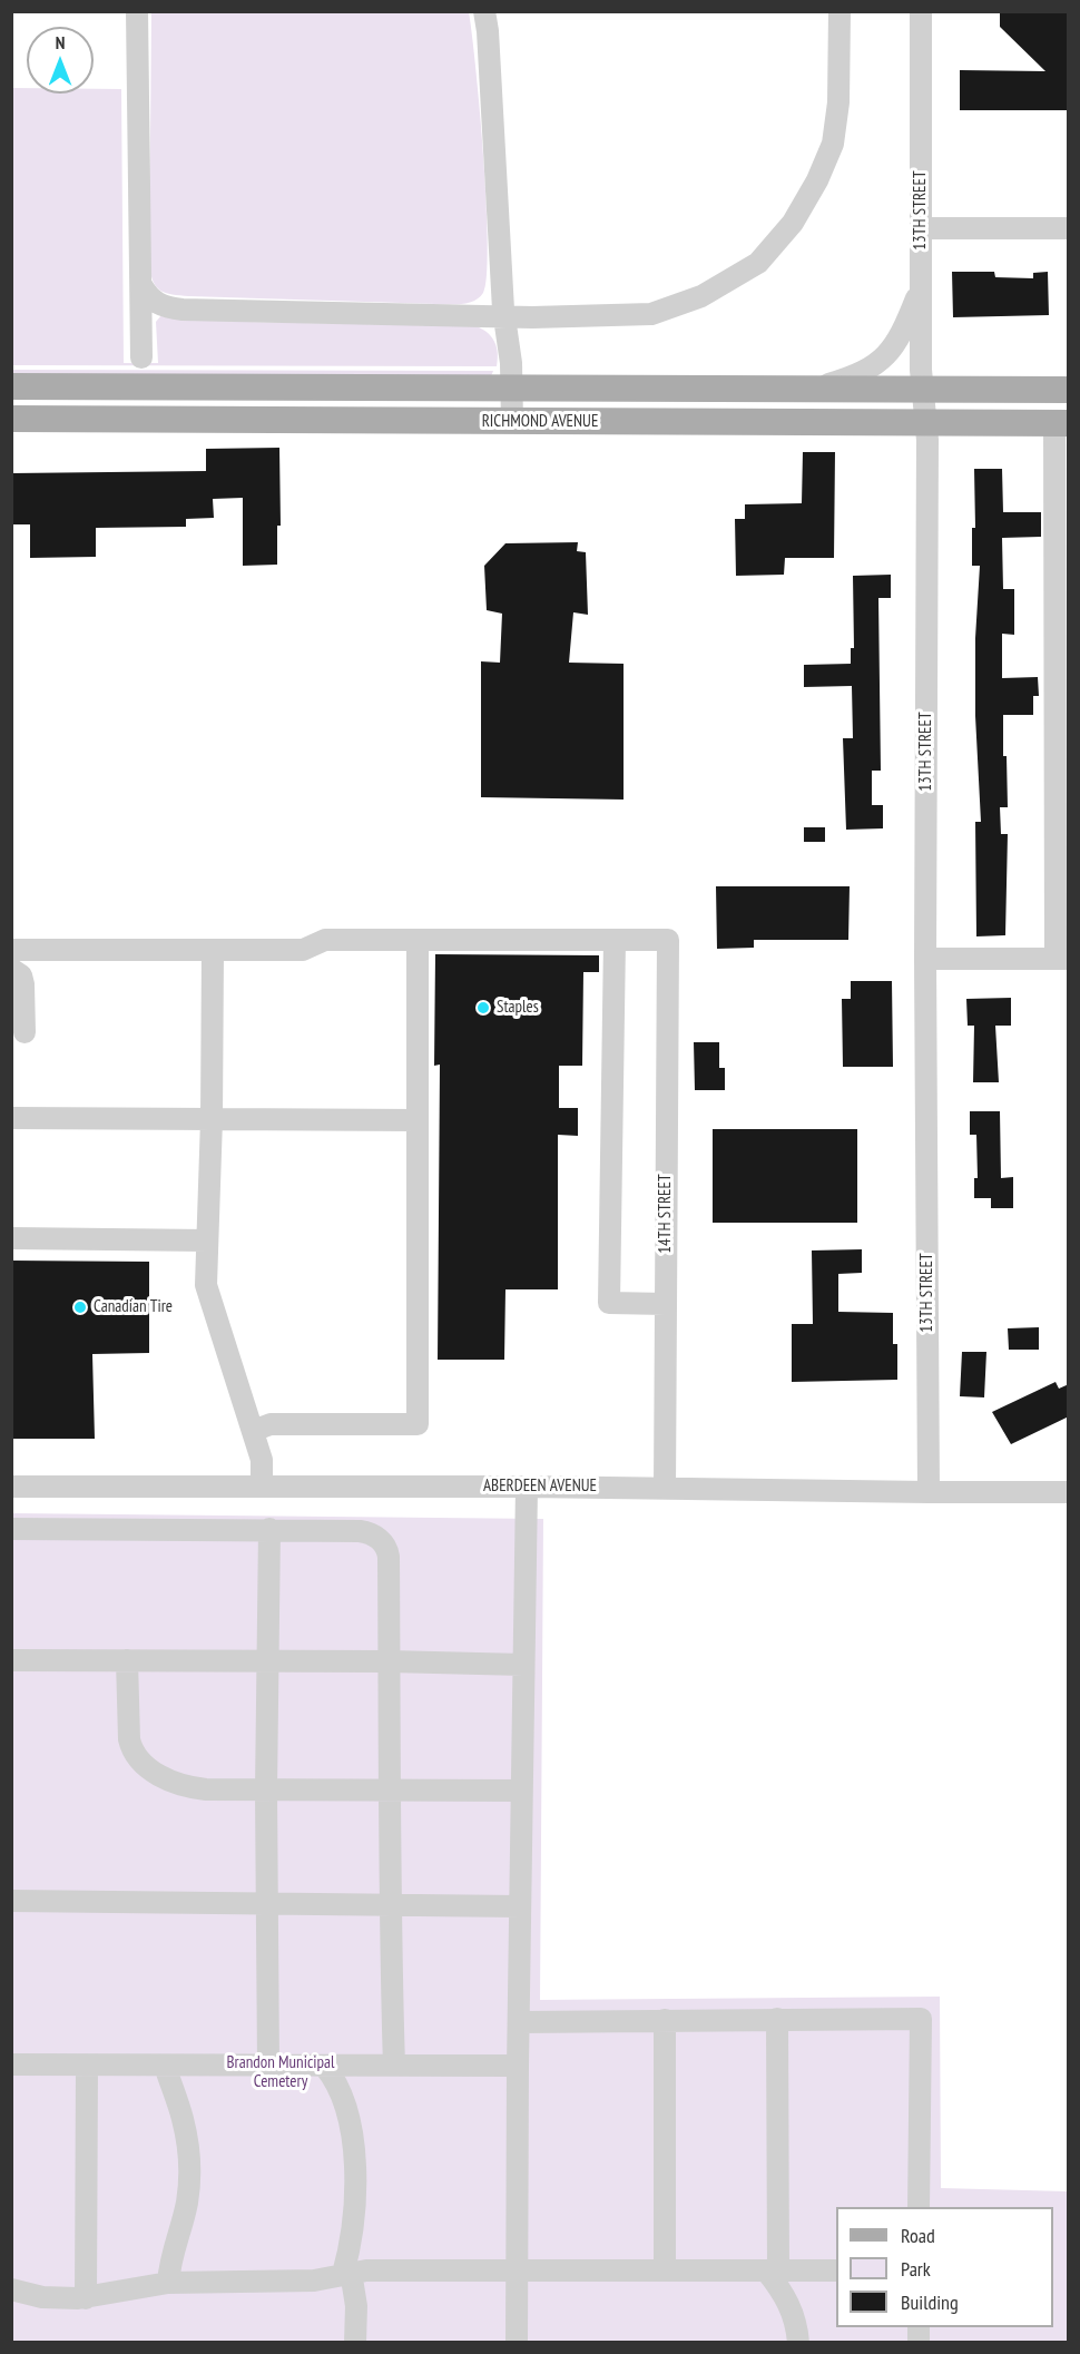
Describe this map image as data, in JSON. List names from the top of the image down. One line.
{"streets":{"main road":["RICHMOND AVENUE"],"street":["13TH STREET","14TH STREET","ABERDEEN AVENUE"]},"crossings":[["13TH STREET","RICHMOND AVENUE"],["13TH STREET","ABERDEEN AVENUE"],["14TH STREET","ABERDEEN AVENUE"]],"parks":["Brandon Municipal Cemetery"],"places":["Staples","Canadian Tire"],"legend":["Road","Park","Building"],"north":"top"}
